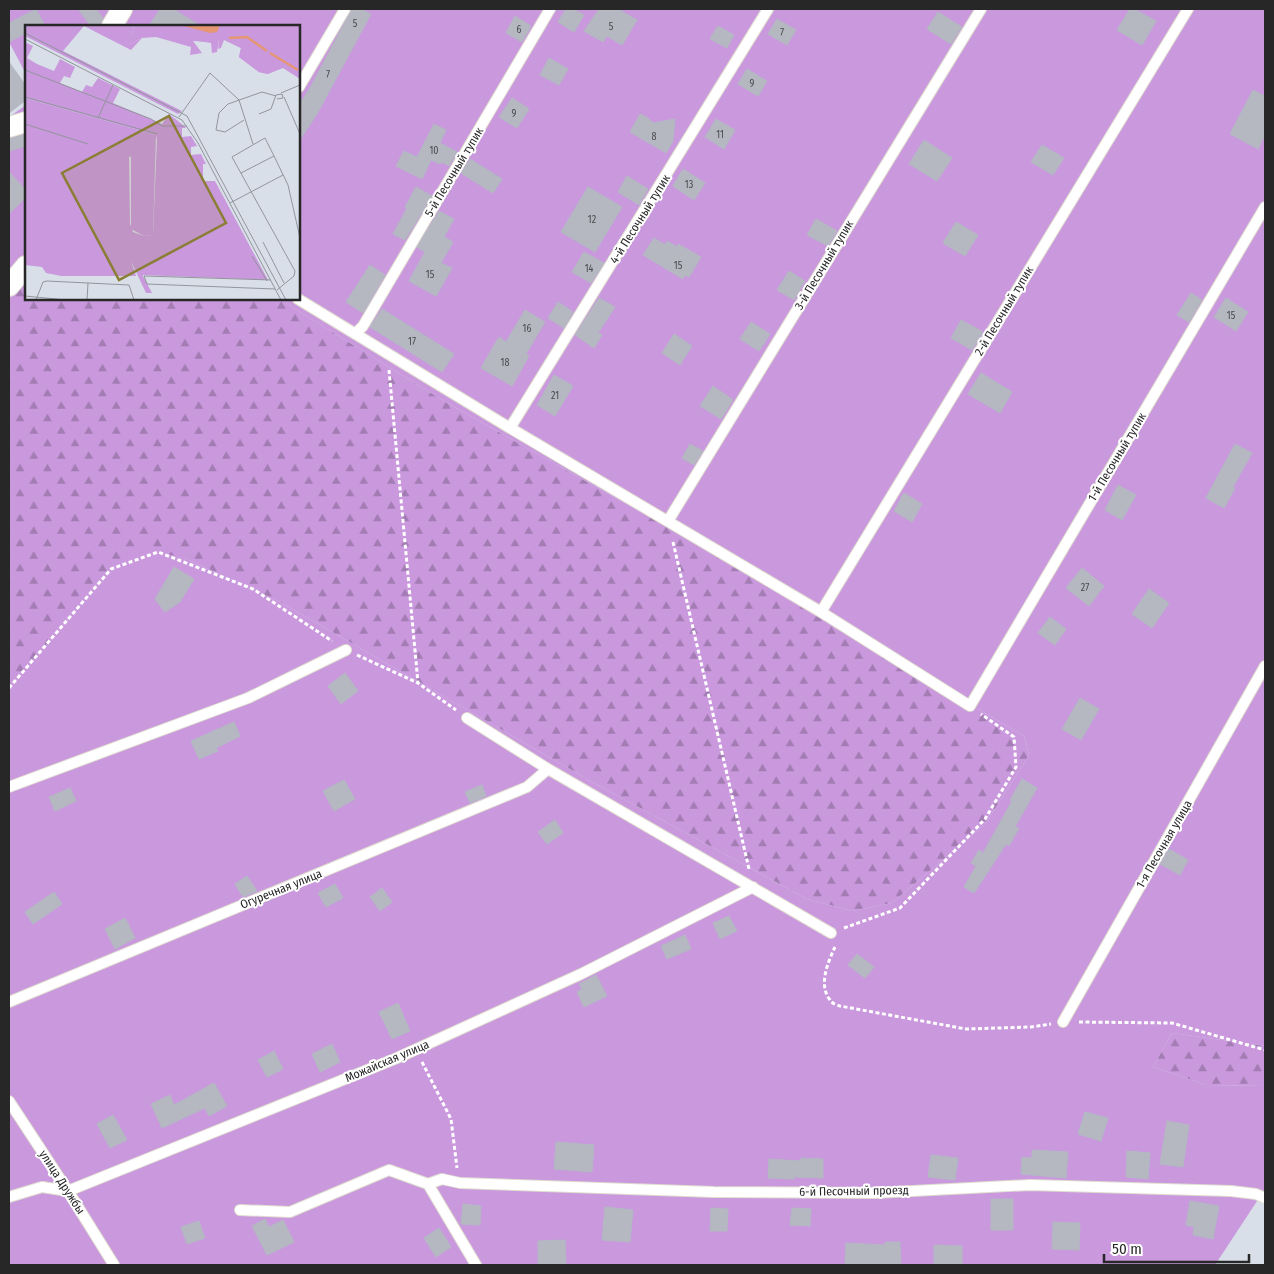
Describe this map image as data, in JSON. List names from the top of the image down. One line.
{"streets":{"lane":["5-й Песочный тупик","4-й Песочный тупик","3-й Песочный тупик","2-й Песочный тупик","1-й Песочный тупик","1-я Песочная улица","Огуречная улица","Можайская улица","улица Дружбы","6-й Песочный проезд"]},"crossings":[["Можайская улица","улица Дружбы"]],"house_numbers":["5","5","6","7","7","9","9","11","8","10","13","12","15","14","15","15","16","17","18","21","27"],"scale_bar":"50 m"}
